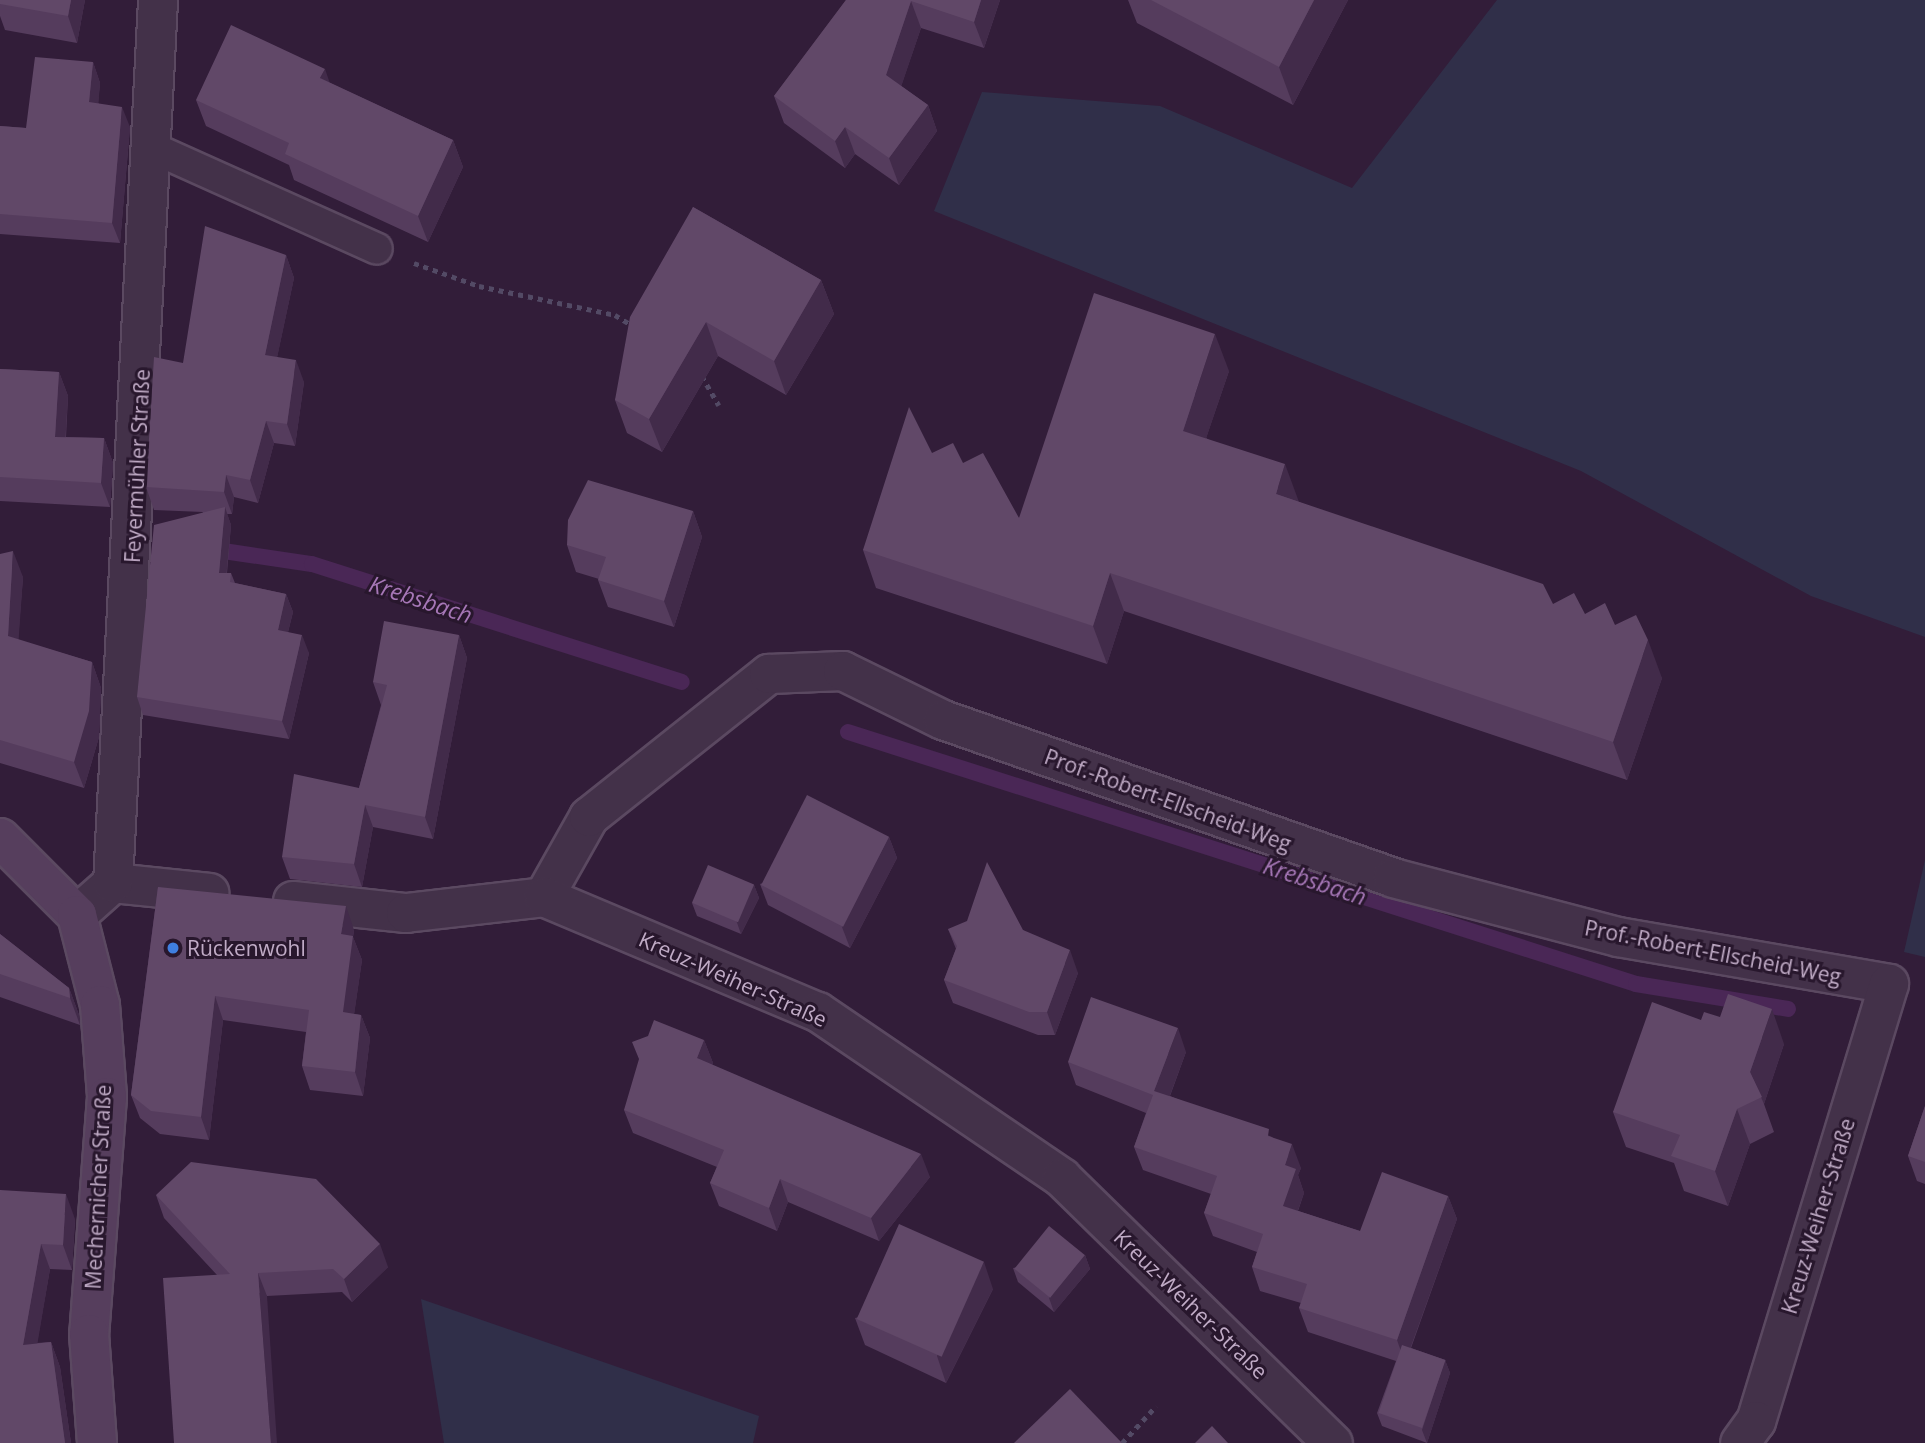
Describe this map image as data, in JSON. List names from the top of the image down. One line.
{"streets":{"main road":["Mechernicher Straße"],"street":["Feyermühler Straße","Prof.-Robert-Ellscheid-Weg","Kreuz-Weiher-Straße"]},"crossings":[["Feyermühler Straße","Kreuz-Weiher-Straße"],["Prof.-Robert-Ellscheid-Weg","Kreuz-Weiher-Straße"]],"water":["Krebsbach"],"places":["Rückenwohl"]}
